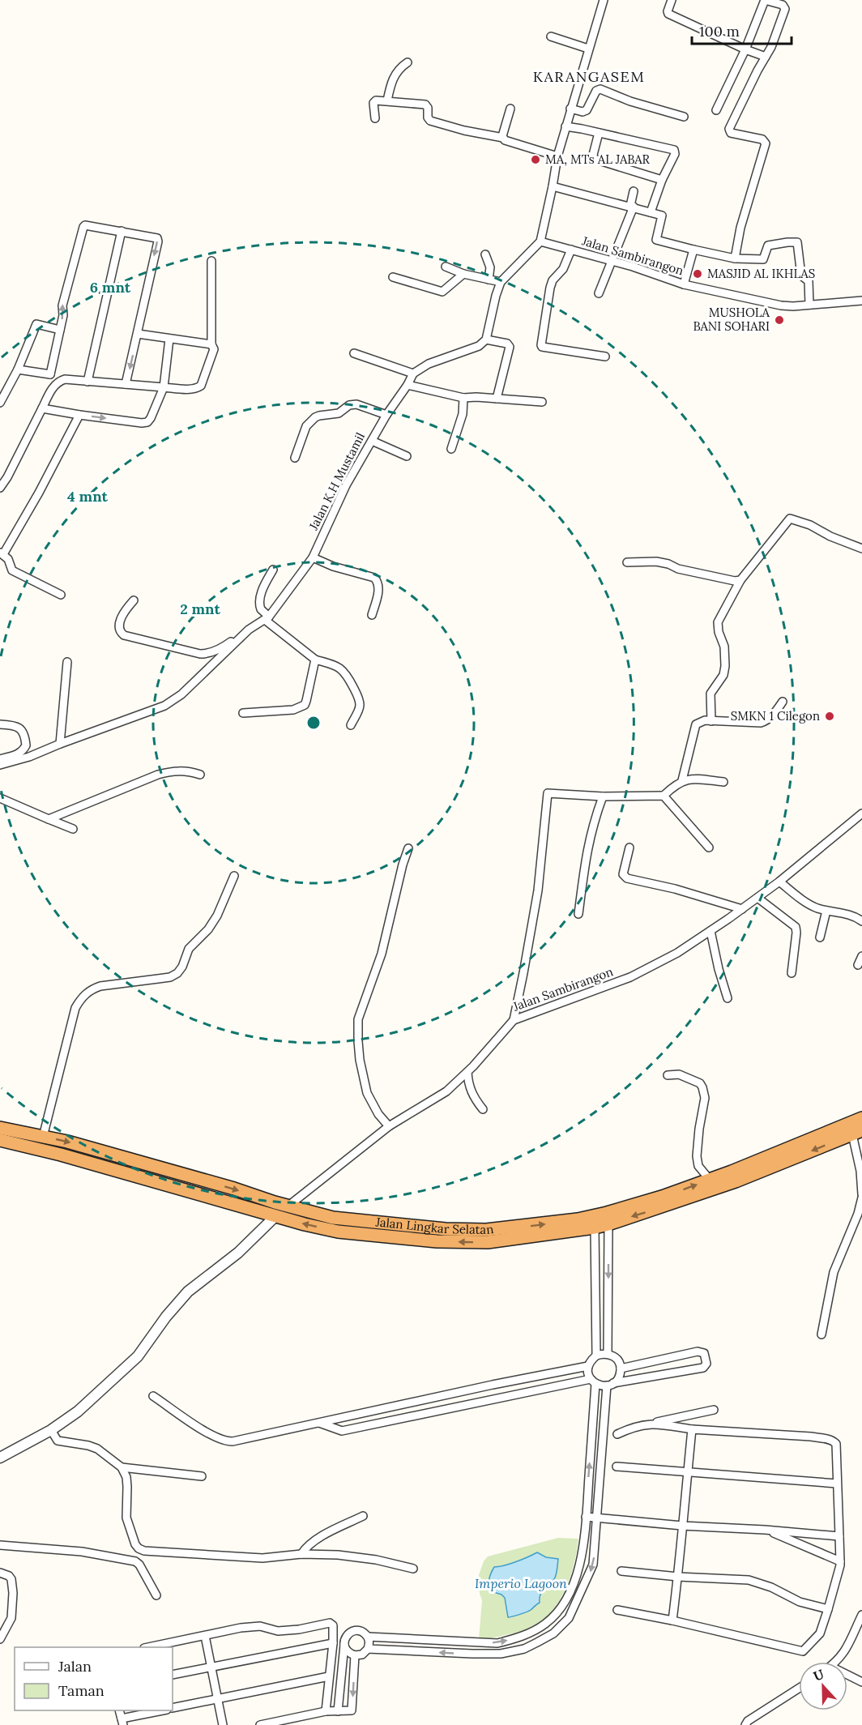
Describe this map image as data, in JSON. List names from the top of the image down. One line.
{"streets":{"highway":["Jalan Lingkar Selatan"],"street":["Jalan Sambirangon","Jalan K.H Mustamil"]},"crossings":[["Jalan Sambirangon","Jalan Lingkar Selatan"]],"districts":["KARANGASEM"],"water":["Imperio Lagoon"],"places":["MA, MTs AL JABAR","MASJID AL IKHLAS","MUSHOLA BANI SOHARI","SMKN 1 Cilegon"],"legend":["Jalan","Taman"],"scale_bar":"100 m","north":"top","rings":["6 mnt","4 mnt","2 mnt"]}
